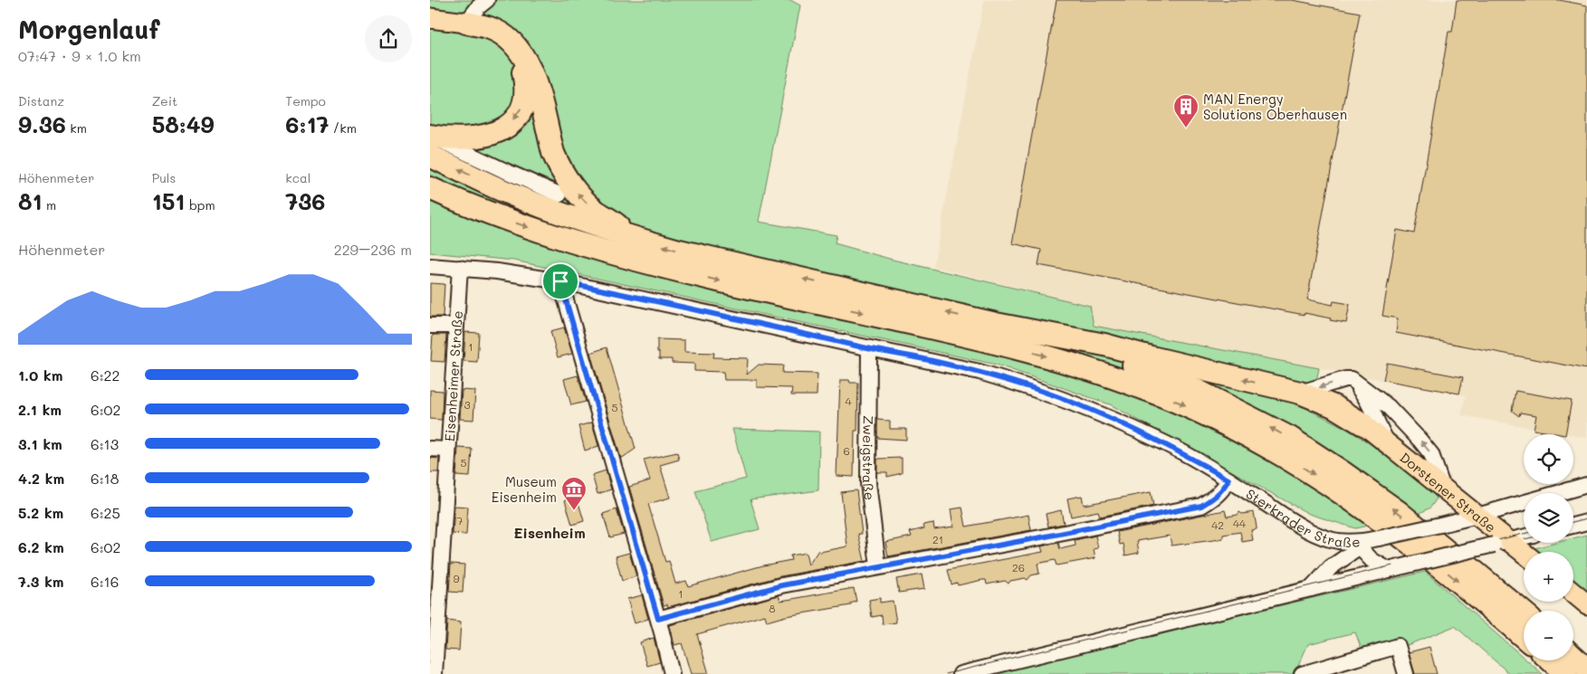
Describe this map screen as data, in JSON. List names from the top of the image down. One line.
{"streets":{"main road":["Dorstener Straße"],"street":["Eisenheimer Straße","Zweigstraße","Sterkrader Straße"]},"crossings":[["Eisenheimer Straße","Sterkrader Straße"],["Zweigstraße","Sterkrader Straße"],["Dorstener Straße","Sterkrader Straße"]],"districts":["Eisenheim"],"places":{"building":["MAN Energy Solutions Oberhausen"],"museum":["Museum Eisenheim"]},"house_numbers":["1","4","3","5","6","5","7","44","42","21","26","9","1","8"],"page":{"heading":["Morgenlauf","07:47 · 9 × 1.0 km"],"stats":[["Distanz","9.36 km"],["Zeit","58:49"],["Tempo","6:17 /km"],["Höhenmeter","81 m"],["Puls","151 bpm"],["kcal","736"]],"chart":["Höhenmeter","229–236 m"],"list":[{"name":"1.0 km","note":"6:22"},{"name":"2.1 km","note":"6:02"},{"name":"3.1 km","note":"6:13"},{"name":"4.2 km","note":"6:18"},{"name":"5.2 km","note":"6:25"},{"name":"6.2 km","note":"6:02"},{"name":"7.3 km","note":"6:16"}],"map_buttons":["+","−"]}}
